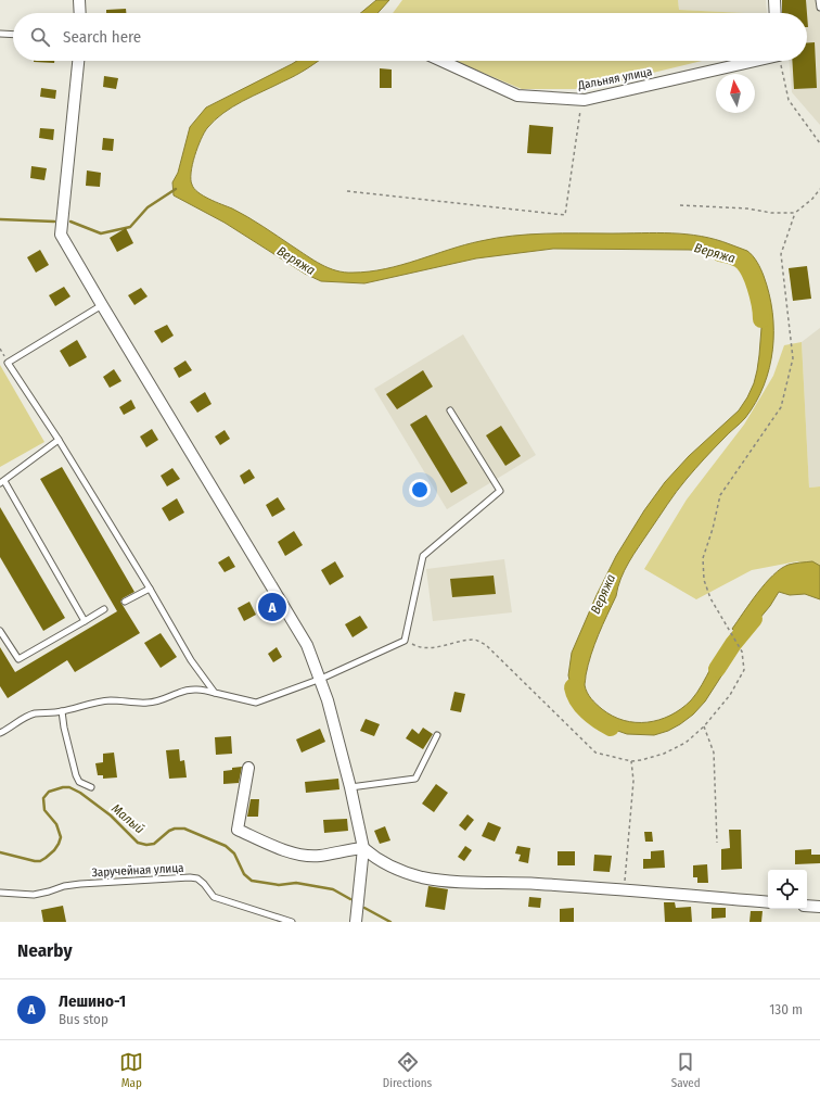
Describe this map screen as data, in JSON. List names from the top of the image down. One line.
{"streets":{"street":["Дальняя улица"],"lane":["Заручейная улица"]},"water":["Веряжа","Малый"],"north":"top","page":{"search":"Search here","pins":"A","heading":"Nearby","list":[{"mark":"A","name":"Лешино-1","note":"Bus stop","value":"130 m"}],"nav":["Map","Directions","Saved"]}}
